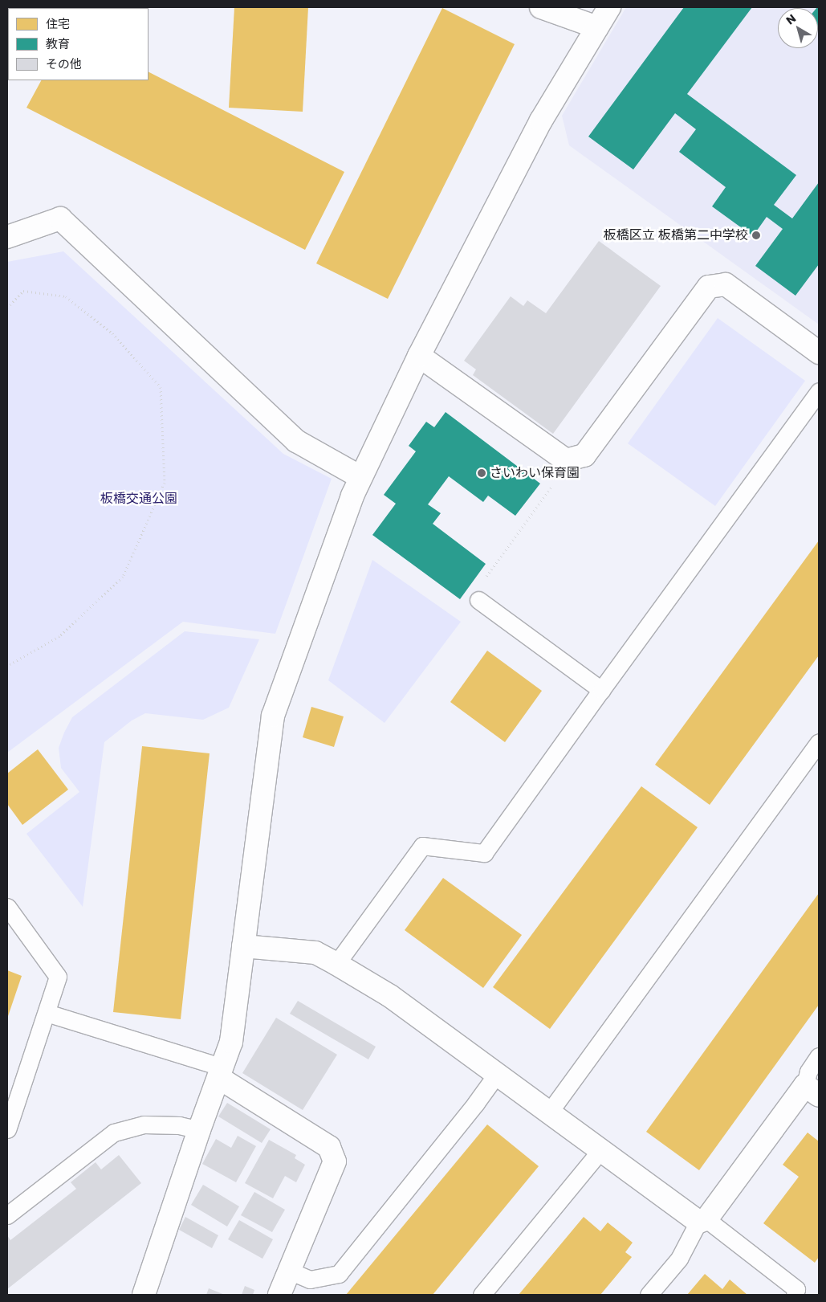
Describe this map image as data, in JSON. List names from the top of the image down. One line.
{"parks":["板橋交通公園"],"places":["板橋区立 板橋第二中学校","さいわい保育園"],"legend":["住宅","教育","その他"],"north":"top left"}
